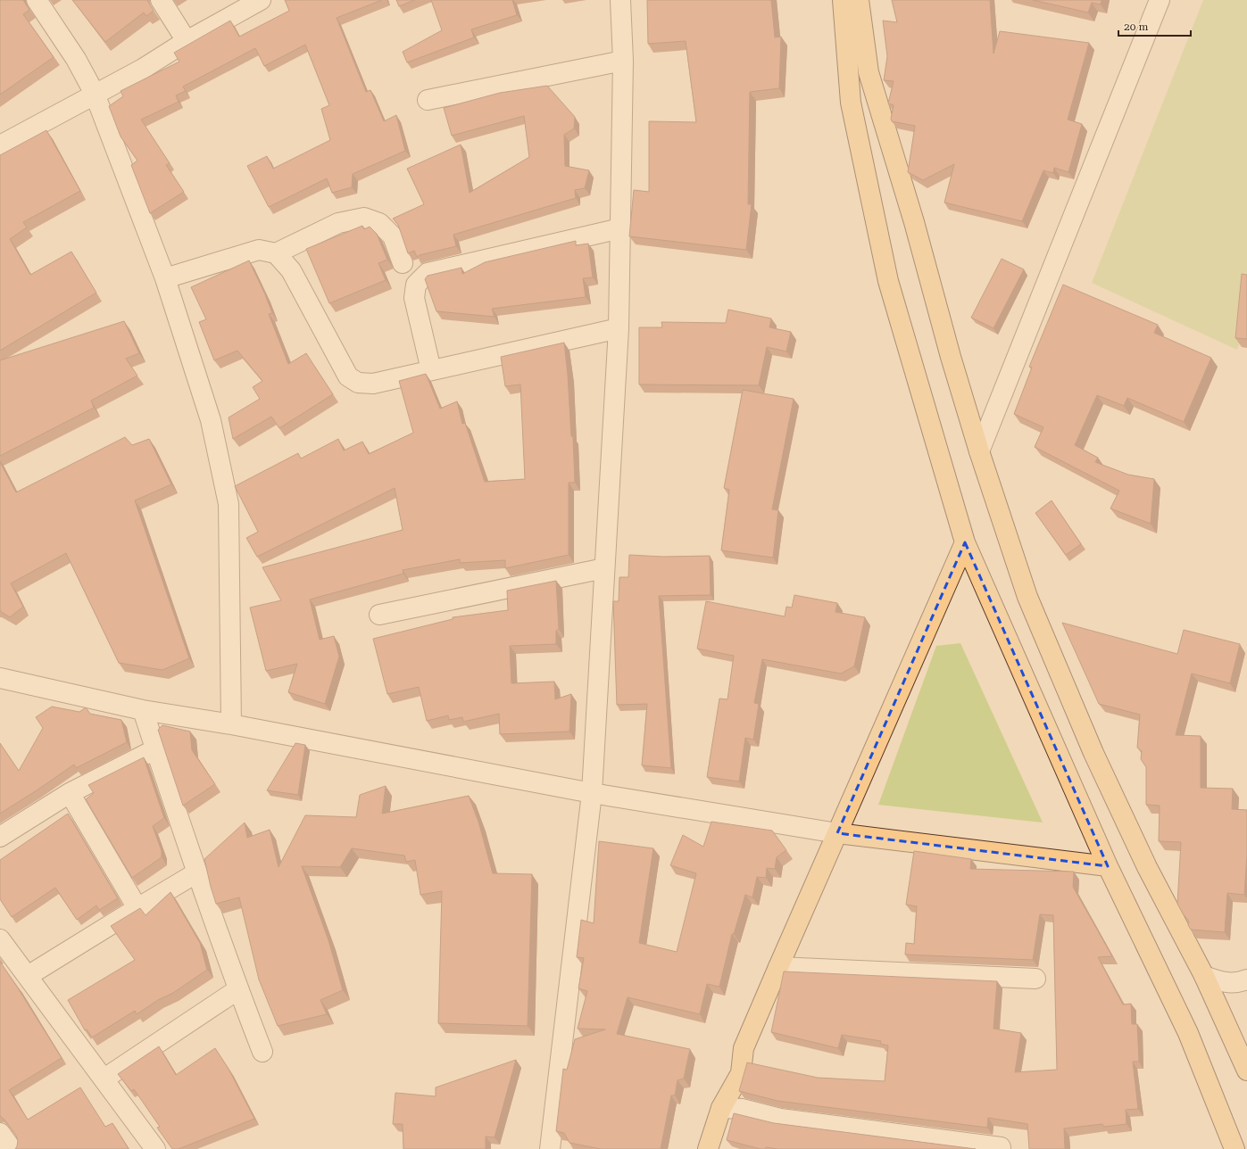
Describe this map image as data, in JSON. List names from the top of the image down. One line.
{"scale_bar":"20 m"}
